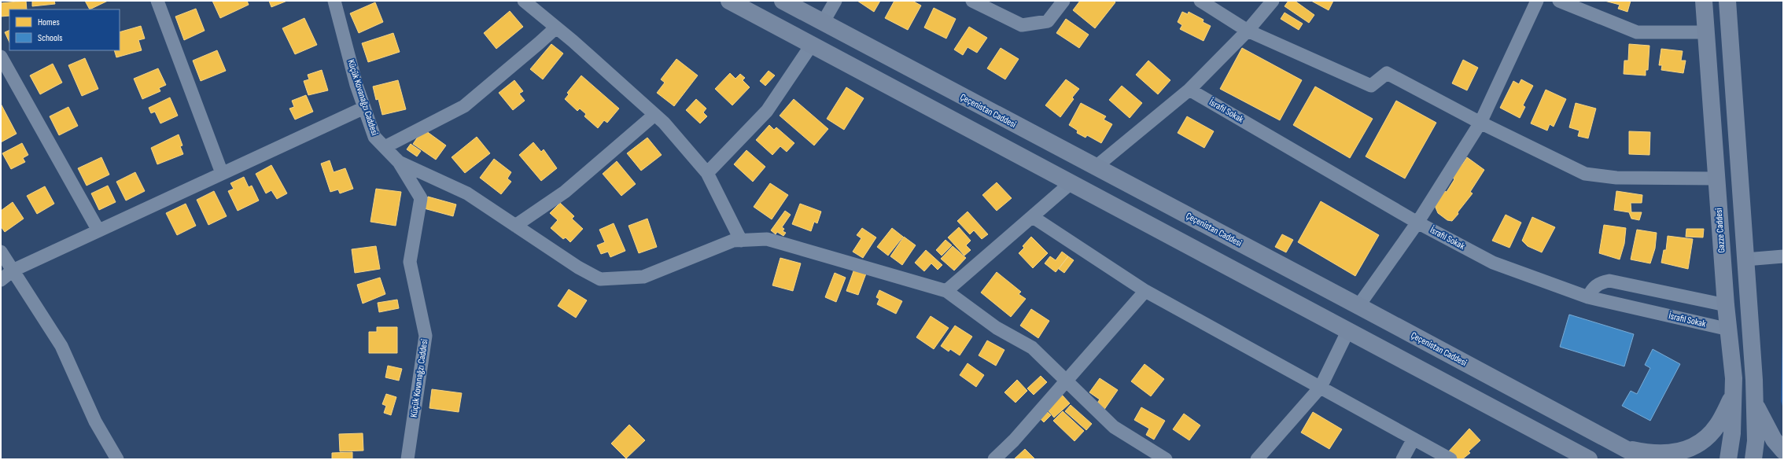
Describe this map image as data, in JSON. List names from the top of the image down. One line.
{"streets":{"main road":["Çeçenistan Caddesi","Gazze Caddesi"],"street":["Küçük Kovanağzı Caddesi","İsrafil Sokak"]},"crossings":[["İsrafil Sokak","Gazze Caddesi"]],"legend":["Homes","Schools"]}
